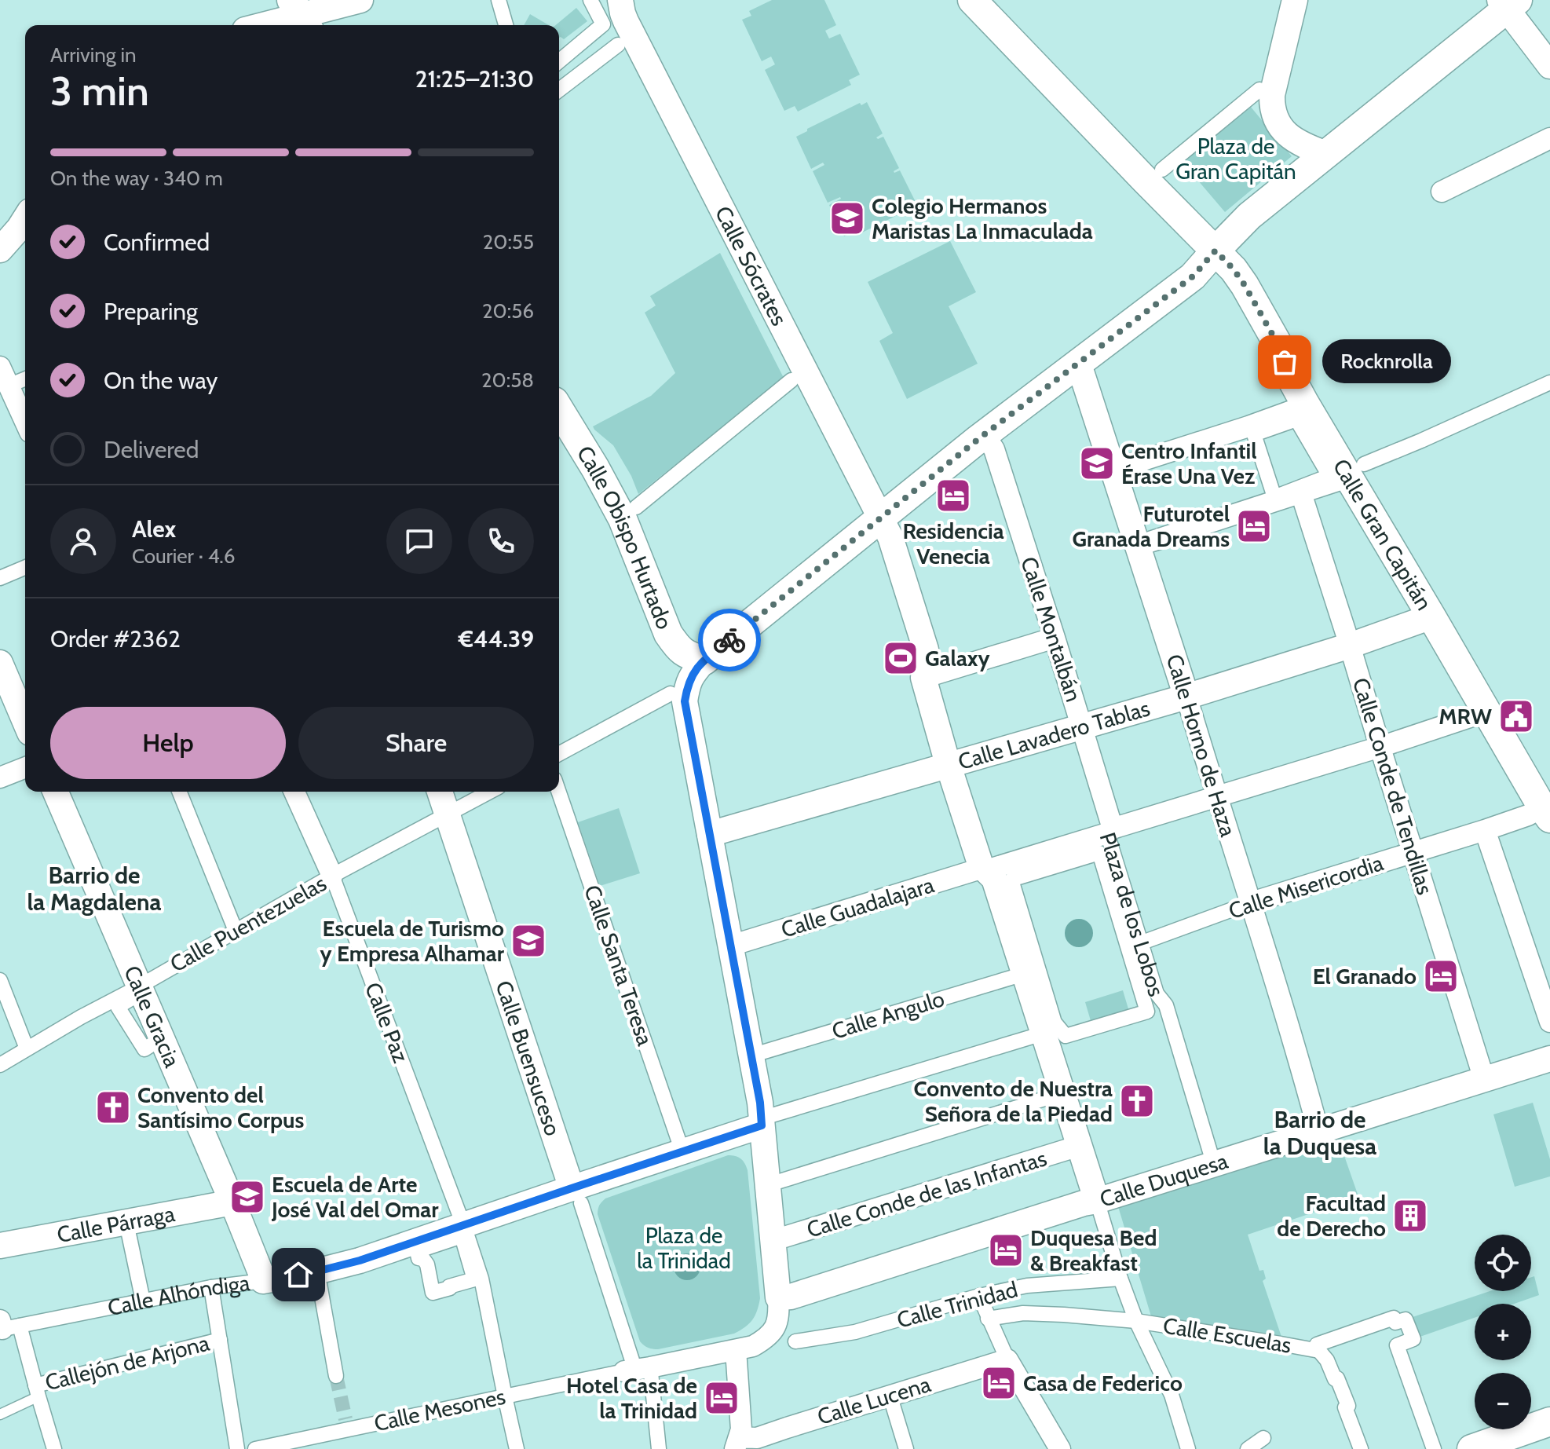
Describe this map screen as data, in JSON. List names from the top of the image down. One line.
{"streets":{"main road":["Calle Gran Capitán","Calle Obispo Hurtado"],"street":["Calle Sócrates","Calle Montalbán","Calle Lavadero Tablas","Calle Horno de Haza","Calle Conde de Tendillas","Calle Misericordia","Calle Guadalajara","Plaza de los Lobos","Calle Puentezuelas","Calle Santa Teresa","Calle Angulo","Calle Gracia","Calle Paz","Calle Buensuceso","Calle Duquesa","Calle Conde de las Infantas","Calle Párraga","Calle Alhóndiga","Calle Trinidad","Calle Escuelas","Callejón de Arjona","Calle Lucena","Calle Mesones"]},"crossings":[["Calle Sócrates","Calle Lavadero Tablas"],["Calle Sócrates","Calle Guadalajara"],["Calle Sócrates","Plaza de los Lobos"],["Calle Gran Capitán","Calle Lavadero Tablas"],["Calle Gran Capitán","Calle Misericordia"],["Calle Montalbán","Calle Lavadero Tablas"],["Calle Montalbán","Plaza de los Lobos"],["Calle Lavadero Tablas","Calle Horno de Haza"],["Calle Lavadero Tablas","Calle Conde de Tendillas"],["Calle Horno de Haza","Calle Misericordia"],["Calle Horno de Haza","Calle Duquesa"],["Calle Conde de Tendillas","Calle Misericordia"],["Calle Conde de Tendillas","Calle Duquesa"],["Calle Misericordia","Plaza de los Lobos"],["Calle Guadalajara","Plaza de los Lobos"],["Plaza de los Lobos","Calle Duquesa"],["Calle Puentezuelas","Calle Gracia"],["Calle Puentezuelas","Calle Paz"],["Calle Puentezuelas","Calle Buensuceso"],["Calle Gracia","Calle Párraga"],["Calle Gracia","Calle Alhóndiga"],["Calle Paz","Calle Alhóndiga"],["Calle Paz","Calle Mesones"],["Calle Buensuceso","Calle Alhóndiga"]],"districts":["Barrio de la Magdalena","Barrio de la Duquesa"],"parks":["Plaza de Gran Capitán","Plaza de la Trinidad"],"places":{"school or university":["Colegio Hermanos Maristas La Inmaculada","Centro Infantil Érase Una Vez","Escuela de Turismo y Empresa Alhamar","Escuela de Arte José Val del Omar"],"other":["Rocknrolla"],"hotel":["Residencia Venecia","Futurotel Granada Dreams","El Granado","Duquesa Bed & Breakfast","Casa de Federico","Hotel Casa de la Trinidad"],"sports":["Galaxy"],"public building":["MRW"],"church":["Convento de Nuestra Señora de la Piedad","Convento del Santísimo Corpus"],"building":["Facultad de Derecho"]},"page":{"heading":["3 min","Arriving in","21:25–21:30"],"panel":["Alex","Courier · 4.6","Order #2362","€44.39"],"bar":"On the way · 340 m","list":[["Confirmed","20:55"],["Preparing","20:56"],["On the way","20:58"],"Delivered"],"bubble":"Rocknrolla","buttons":["Help","Share"],"map_buttons":["+","−"]}}
